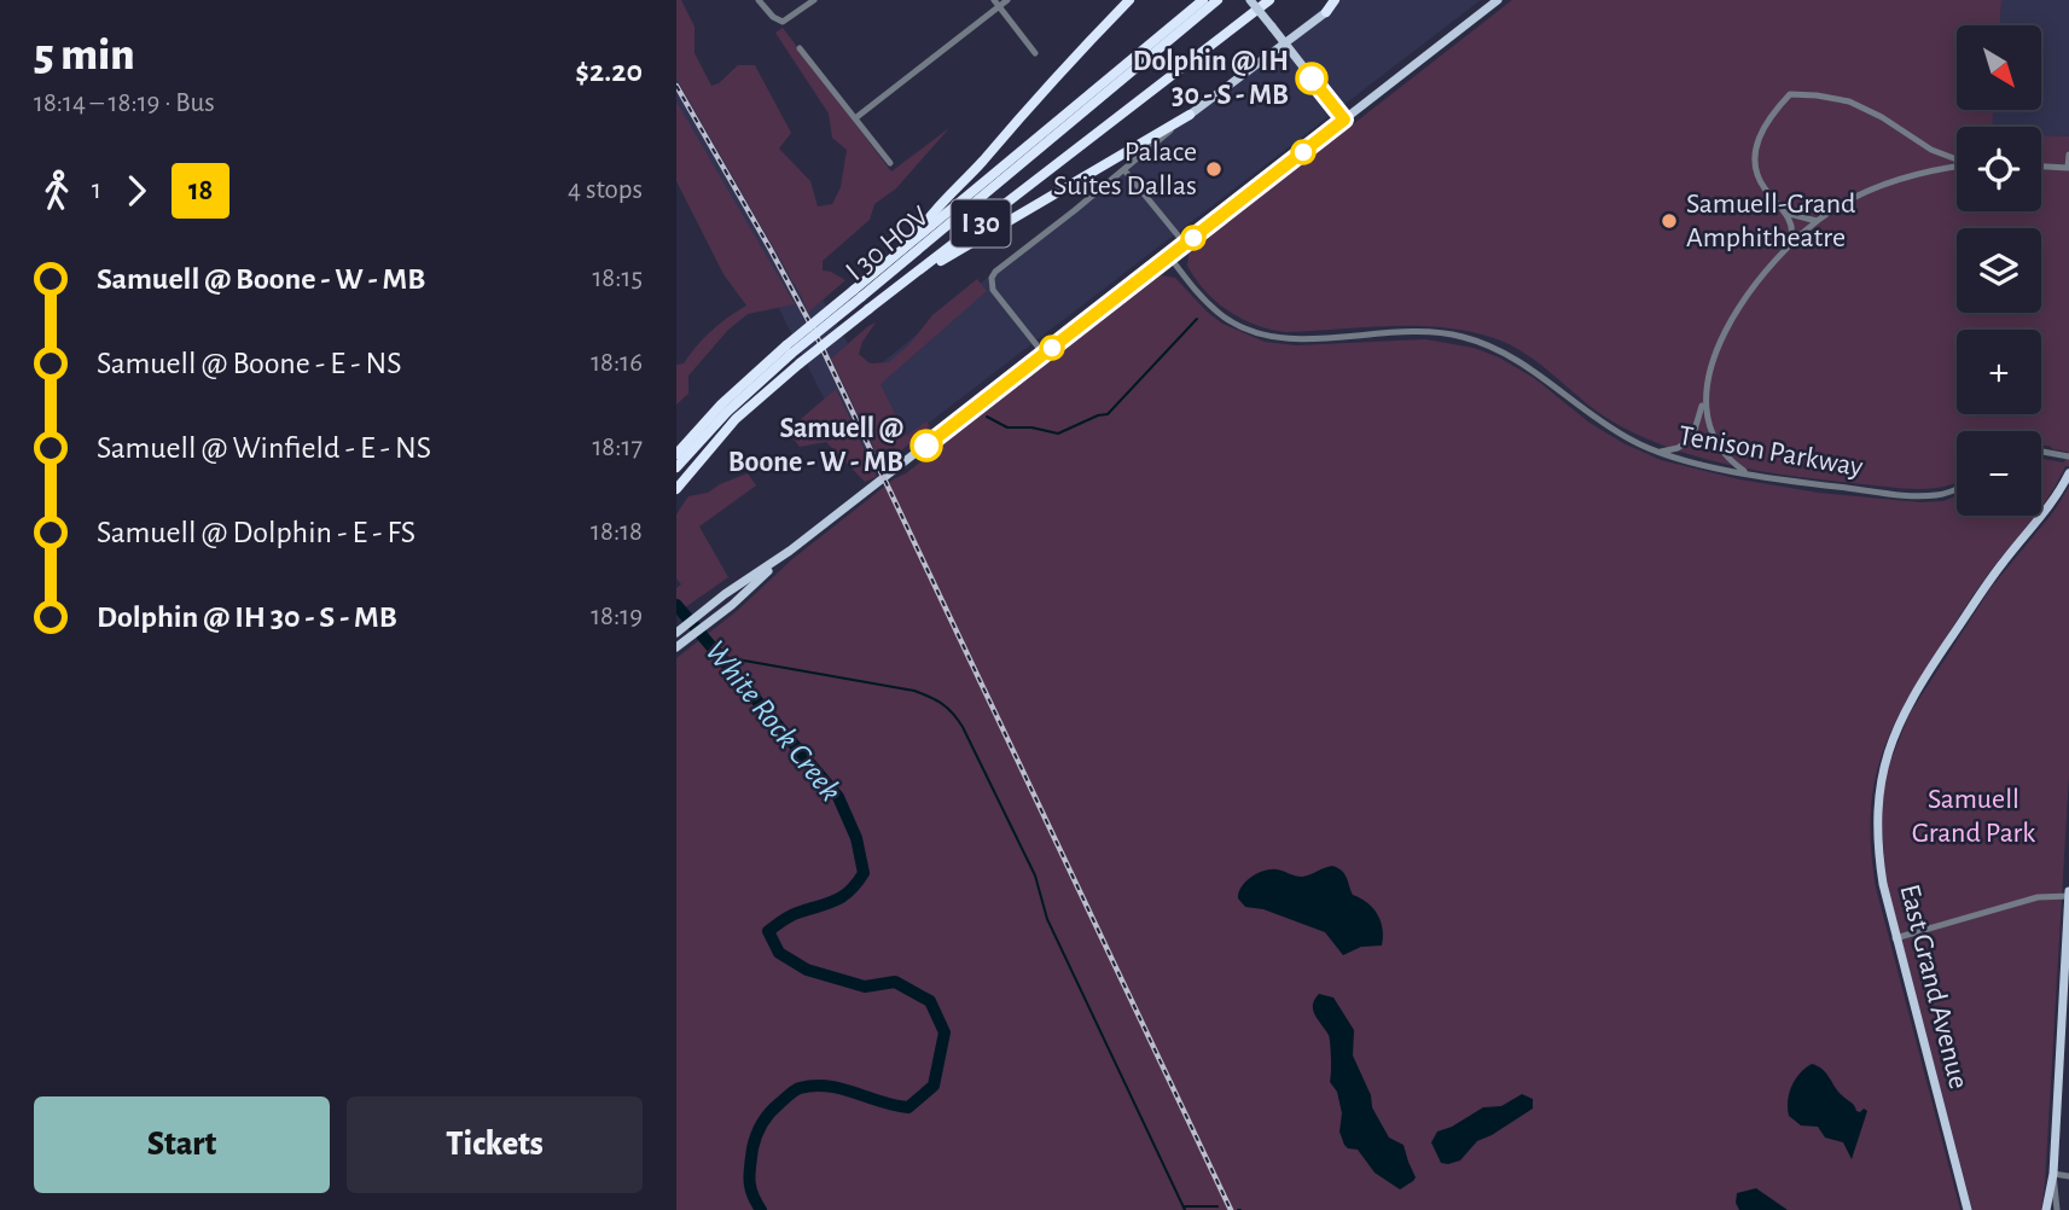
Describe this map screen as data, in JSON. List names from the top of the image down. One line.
{"streets":{"highway":["I 30","I 30 HOV"],"main road":["East Grand Avenue"],"street":["Tenison Parkway"]},"crossings":[["I 30","I 30 HOV"]],"water":["White Rock Creek"],"parks":["Samuell Grand Park"],"places":["Dolphin @ IH 30 - S - MB","Palace Suites Dallas","Samuell-Grand Amphitheatre","Samuell @ Boone - W - MB"],"lines":["bus line 18"],"north":"bottom right","page":{"heading":["5 min","18:14 – 18:19 · Bus","$2.20"],"map_buttons":["+","−"],"legs":["1","18","4 stops"],"list":[{"name":"Samuell @ Boone - W - MB","value":"18:15"},{"name":"Samuell @ Boone - E - NS","value":"18:16"},{"name":"Samuell @ Winfield - E - NS","value":"18:17"},{"name":"Samuell @ Dolphin - E - FS","value":"18:18"},{"name":"Dolphin @ IH 30 - S - MB","value":"18:19"}],"buttons":["Start","Tickets"]}}
